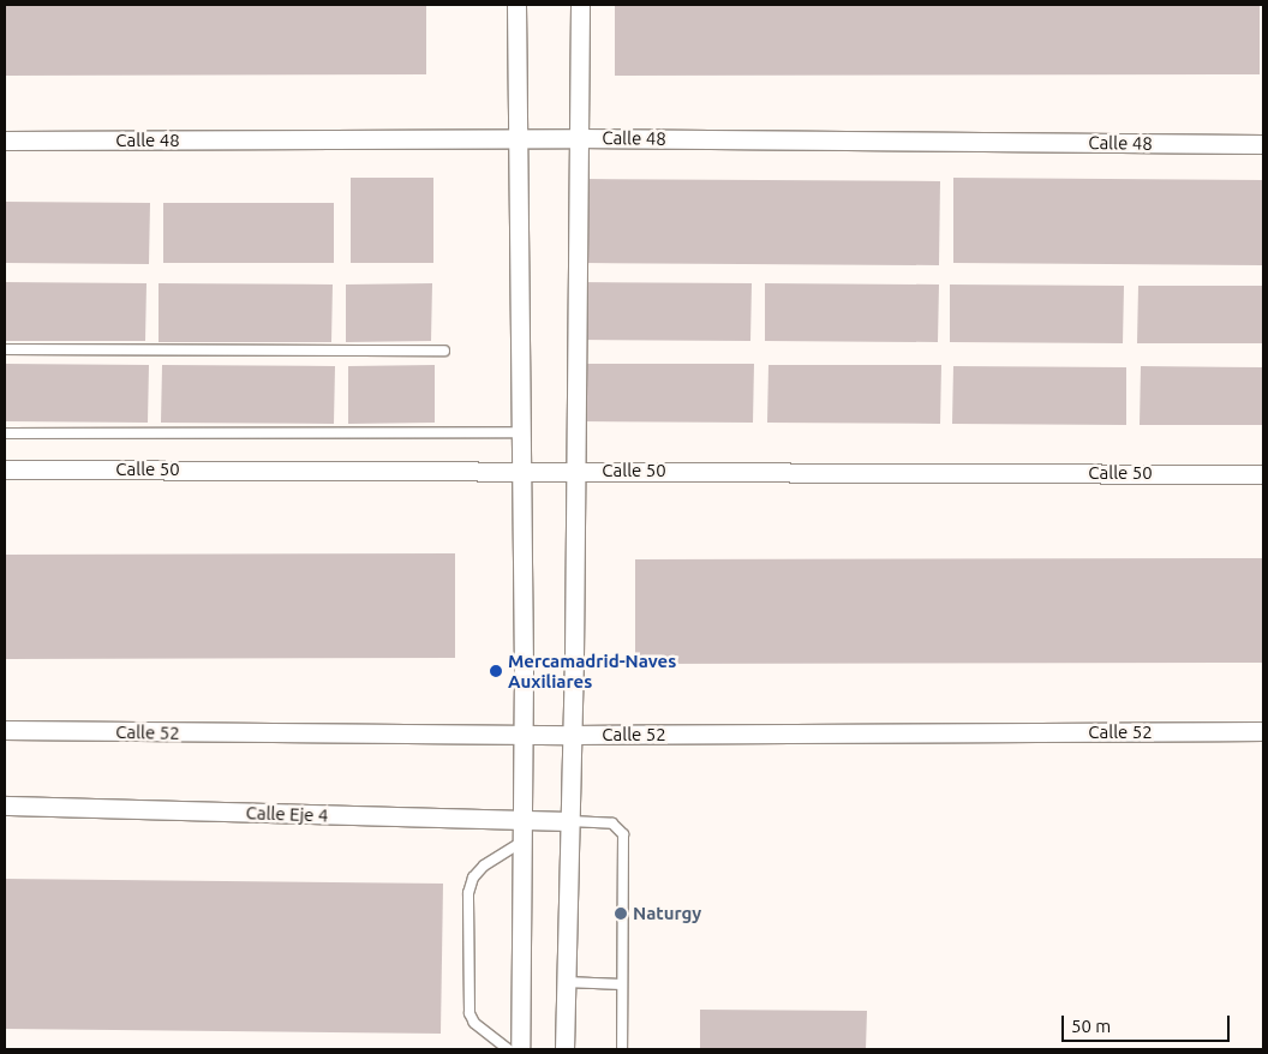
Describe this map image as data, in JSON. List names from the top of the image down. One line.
{"streets":{"street":["Calle 48","Calle 50","Calle 52","Calle Eje 4"]},"places":["Mercamadrid-Naves Auxiliares","Naturgy"],"scale_bar":"50 m"}
